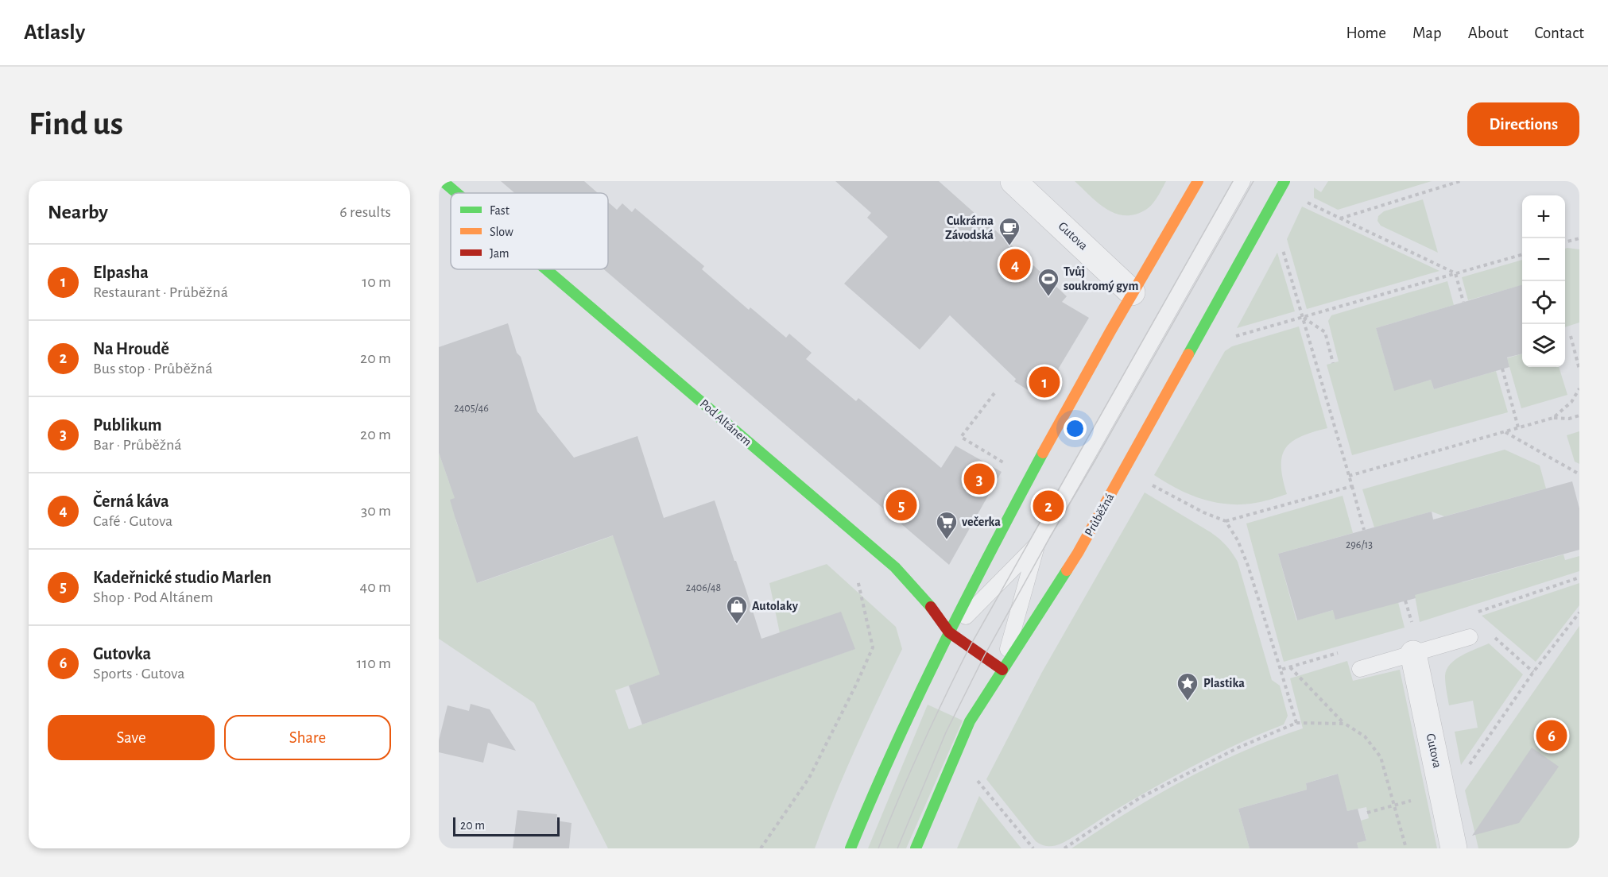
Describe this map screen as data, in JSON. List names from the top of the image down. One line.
{"streets":{"main road":["Pod Altánem","Průběžná"],"street":["Gutova"]},"crossings":[["Pod Altánem","Průběžná"]],"places":{"cafe":["Cukrárna Závodská"],"sports":["Tvůj soukromý gym"],"supermarket":["večerka"],"shop":["Autolaky"],"place":["Plastika"]},"house_numbers":["2405/46","296/13","2406/48"],"legend":["Fast","Slow","Jam"],"scale_bar":"20 m","page":{"header":"Atlasly","nav":["Home","Map","About","Contact"],"buttons":["Directions",["Save","Share"]],"title":"Find us","heading":["Nearby","6 results"],"map_buttons":["+","−"],"list":[{"mark":"1","name":"Elpasha","note":"Restaurant · Průběžná","value":"10 m"},{"mark":"2","name":"Na Hroudě","note":"Bus stop · Průběžná","value":"20 m"},{"mark":"3","name":"Publikum","note":"Bar · Průběžná","value":"20 m"},{"mark":"4","name":"Černá káva","note":"Café · Gutova","value":"30 m"},{"mark":"5","name":"Kadeřnické studio Marlen","note":"Shop · Pod Altánem","value":"40 m"},{"mark":"6","name":"Gutovka","note":"Sports · Gutova","value":"110 m"}],"pins":["4","1","3","5","2","6"],"scale":"20 m"}}
